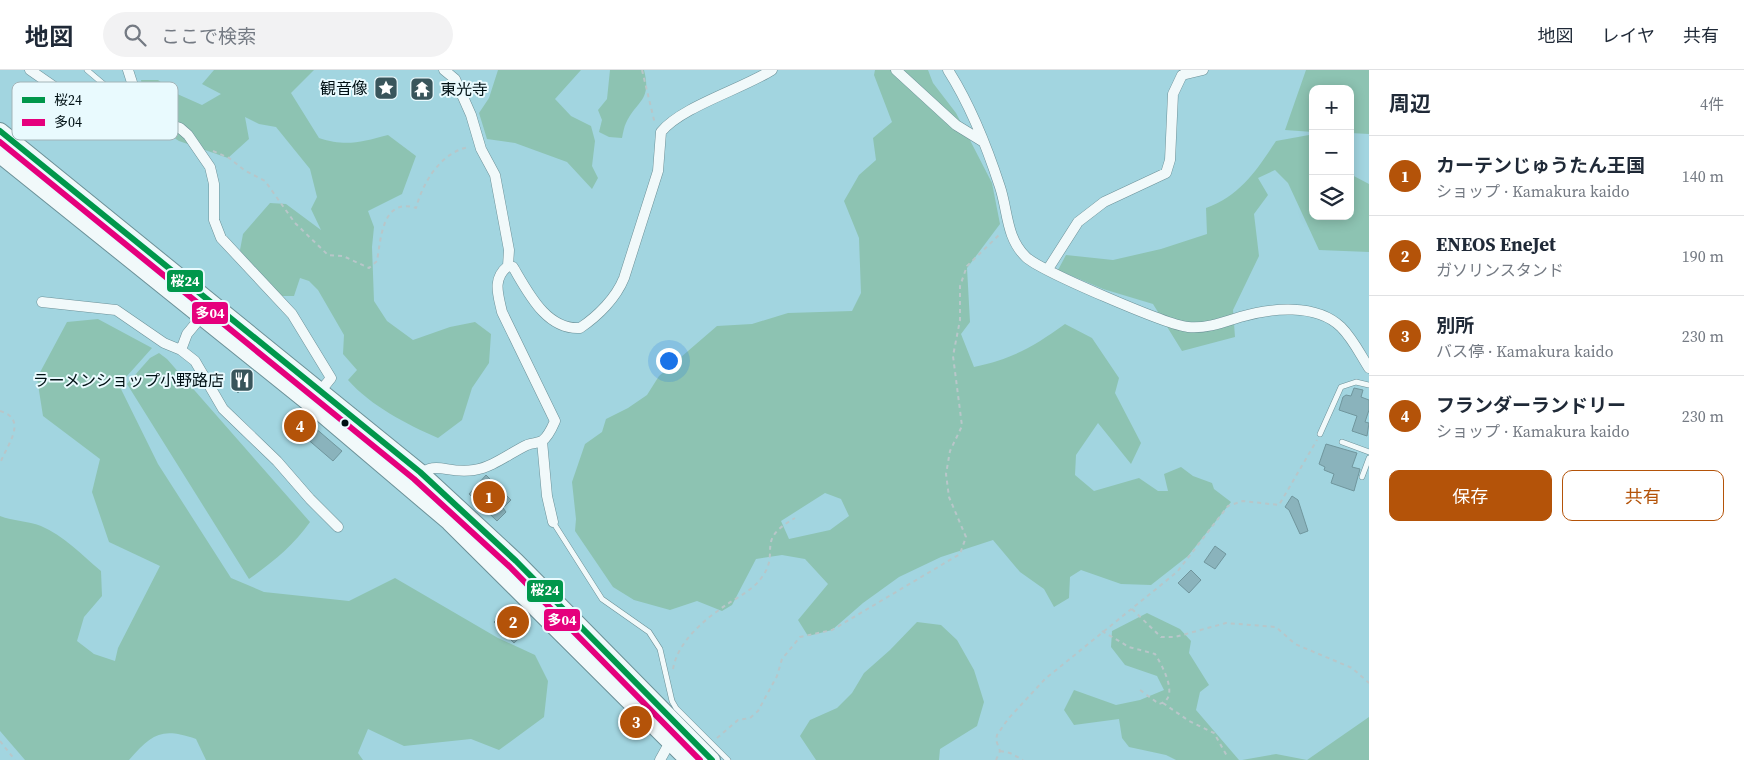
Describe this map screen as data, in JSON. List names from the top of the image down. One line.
{"places":{"place":["観音像"],"temple":["東光寺"],"restaurant":["ラーメンショップ小野路店"]},"lines":["transit line 桜24","transit line 多04"],"legend":["桜24","多04"],"page":{"header":"地図","search":"ここで検索","nav":["地図","レイヤ","共有"],"heading":["周辺","4件"],"map_buttons":["+","−"],"list":[{"mark":"1","name":"カーテンじゅうたん王国","note":"ショップ · Kamakura kaido","value":"140 m"},{"mark":"2","name":"ENEOS EneJet","note":"ガソリンスタンド","value":"190 m"},{"mark":"3","name":"別所","note":"バス停 · Kamakura kaido","value":"230 m"},{"mark":"4","name":"フランダーランドリー","note":"ショップ · Kamakura kaido","value":"230 m"}],"pins":["4","1","2","3"],"buttons":["保存","共有"]}}
